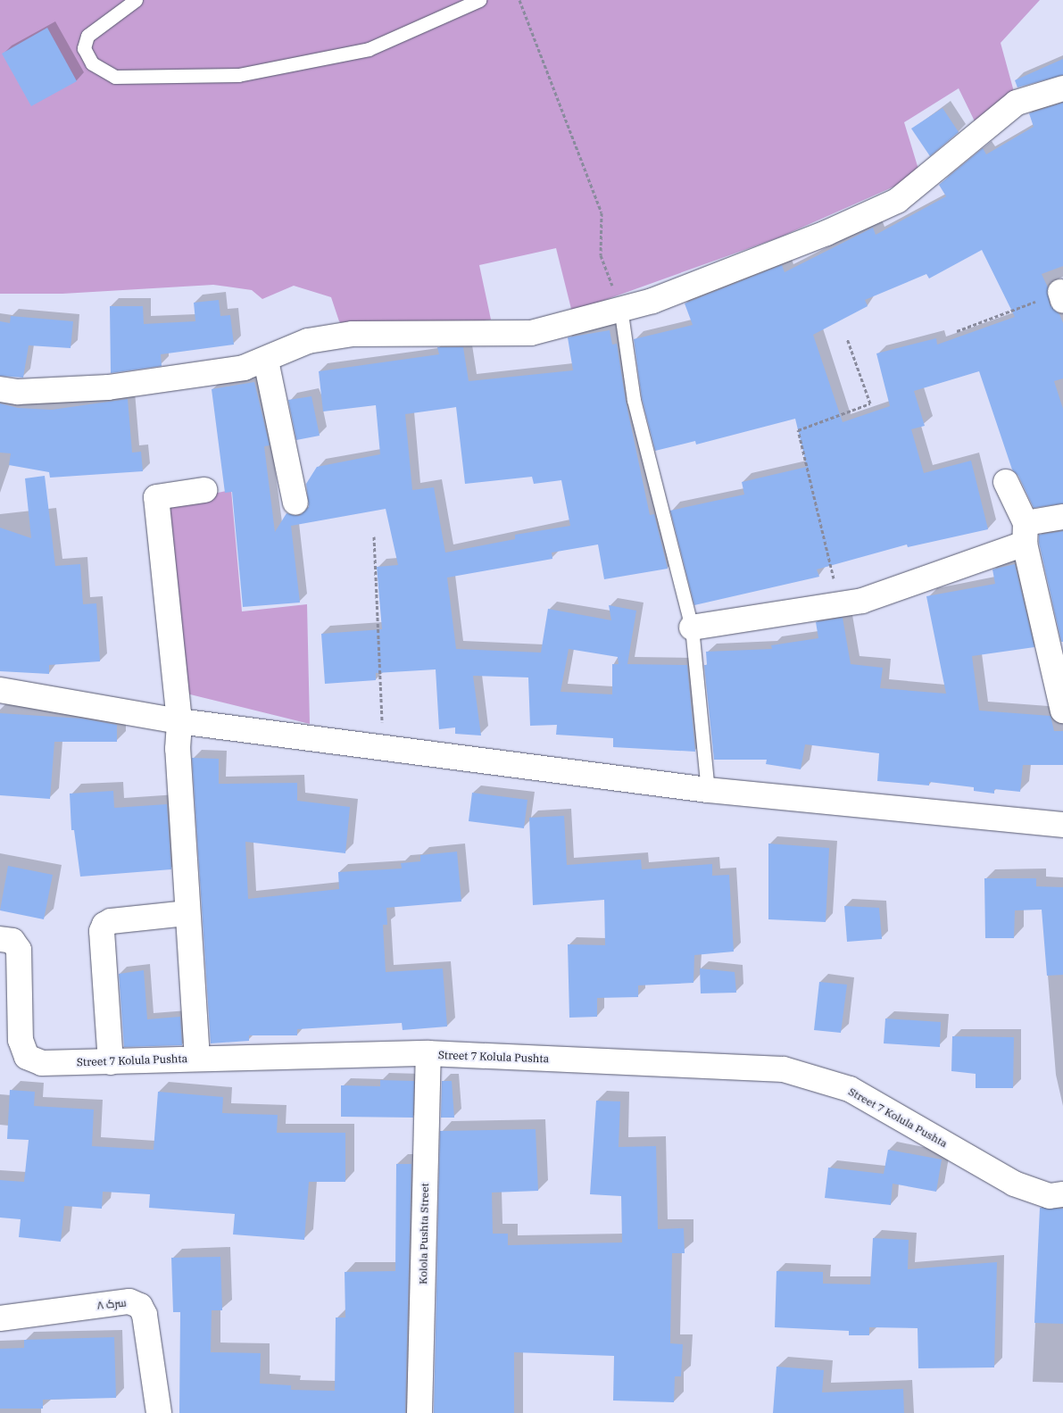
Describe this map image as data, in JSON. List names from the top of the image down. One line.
{"streets":{"street":["Street 7 Kolula Pushta","Kolola Pushta Street","سرک ۸"]},"crossings":[["Street 7 Kolula Pushta","Kolola Pushta Street"]]}
